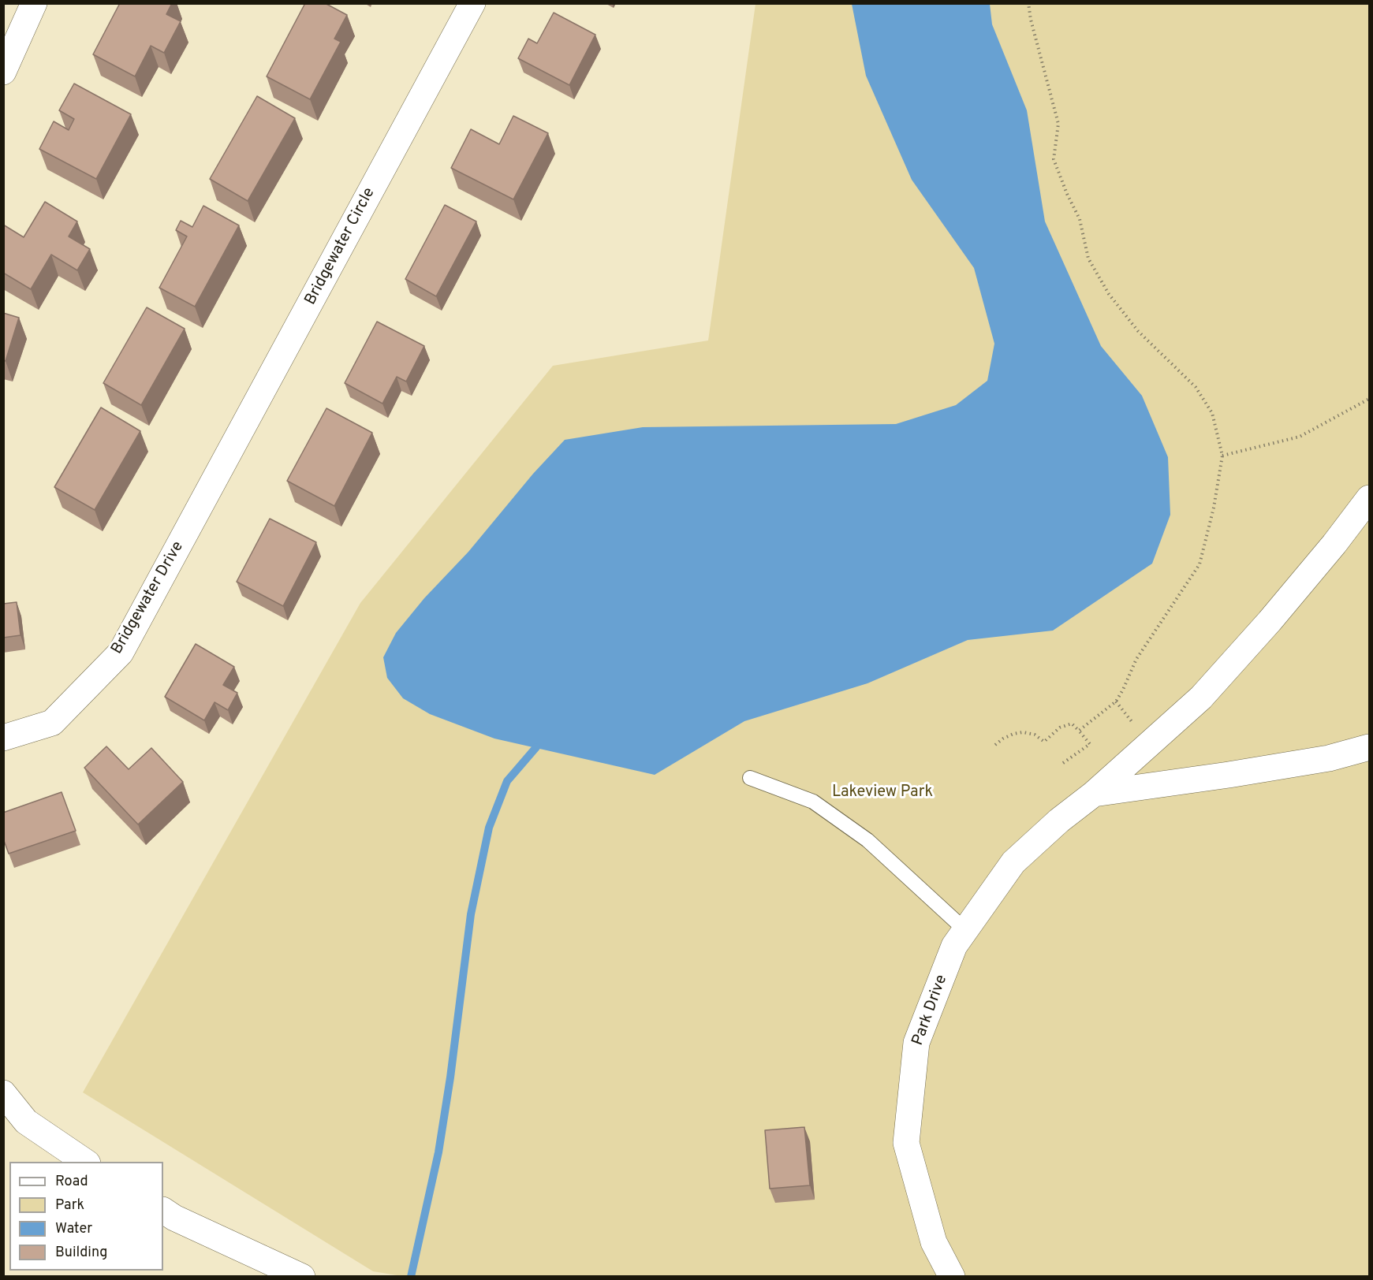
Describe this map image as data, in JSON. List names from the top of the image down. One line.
{"streets":{"street":["Bridgewater Circle","Bridgewater Drive","Park Drive"]},"crossings":[["Bridgewater Circle","Bridgewater Drive"]],"parks":["Lakeview Park"],"legend":["Road","Park","Water","Building"]}
